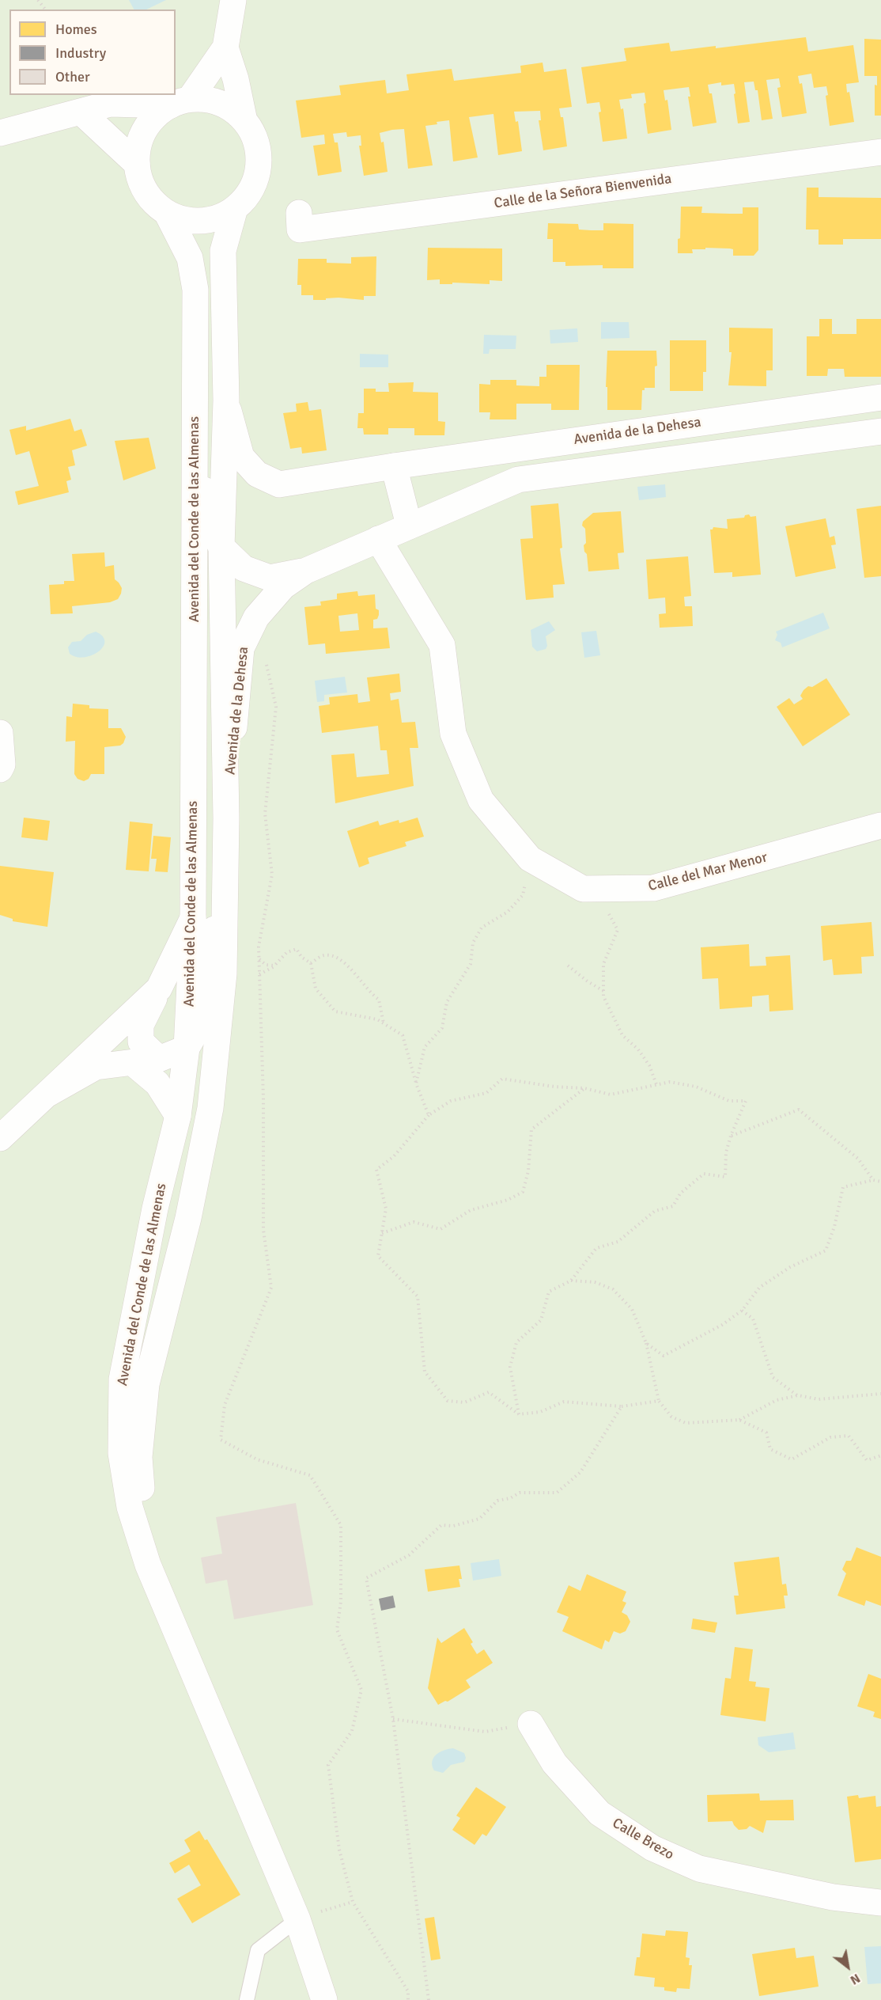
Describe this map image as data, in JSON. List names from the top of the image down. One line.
{"streets":{"street":["Calle de la Señora Bienvenida","Avenida de la Dehesa","Avenida del Conde de las Almenas","Calle del Mar Menor","Calle Brezo"]},"crossings":[["Avenida de la Dehesa","Avenida del Conde de las Almenas"],["Avenida de la Dehesa","Calle del Mar Menor"]],"legend":["Homes","Industry","Other"],"north":"bottom right"}
